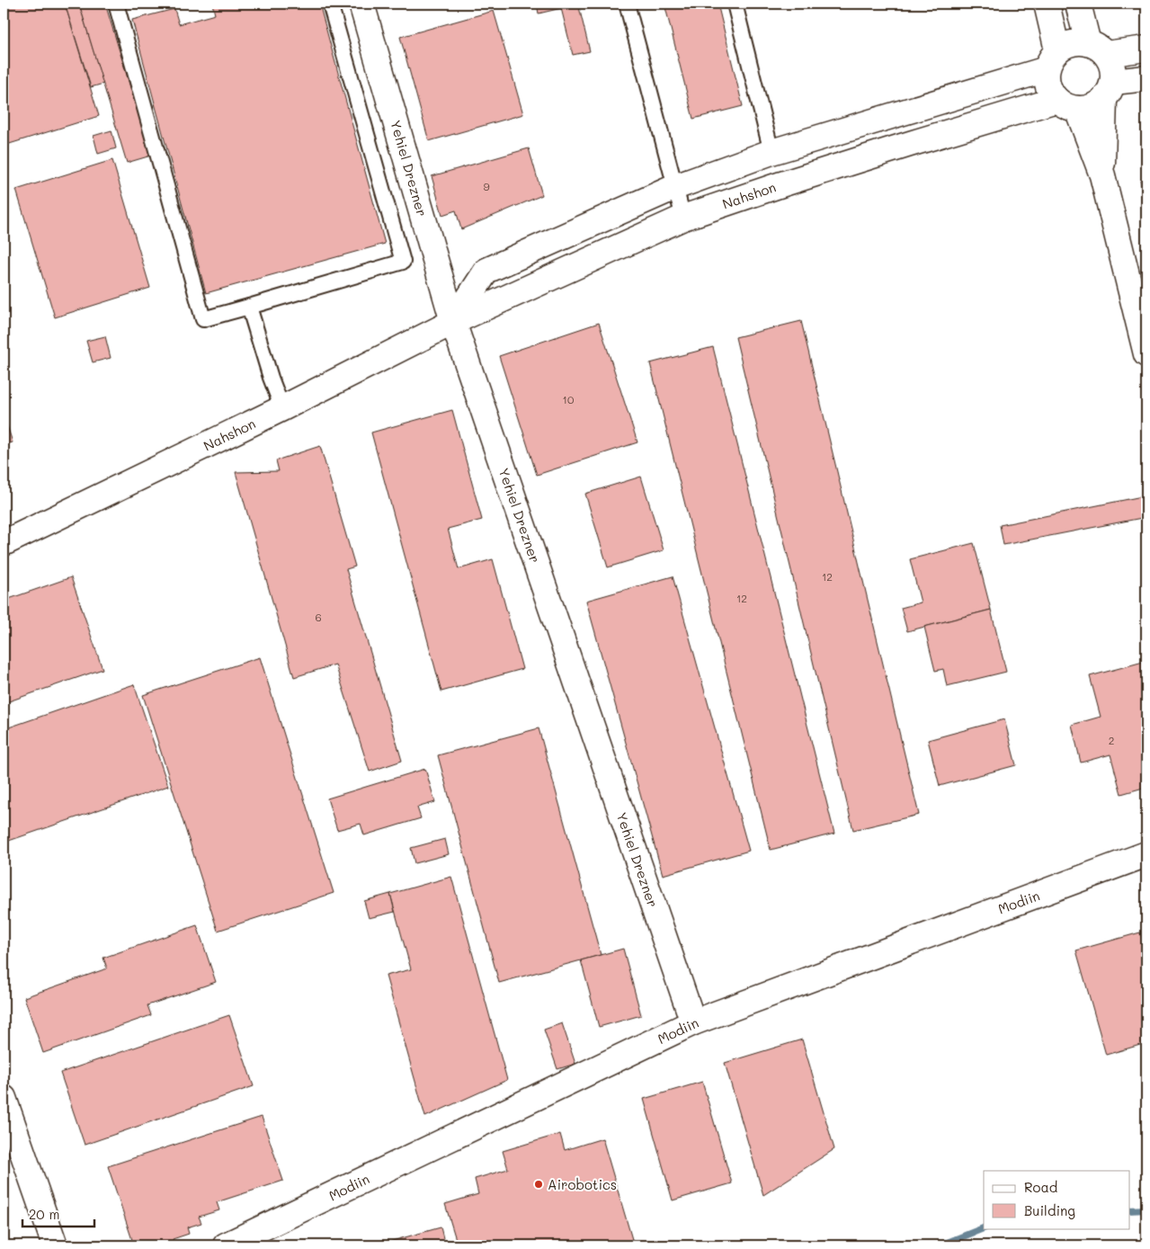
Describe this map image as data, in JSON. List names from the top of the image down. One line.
{"streets":{"street":["Yehiel Drezner","Nahshon","Modiin"]},"crossings":[["Yehiel Drezner","Nahshon"],["Yehiel Drezner","Modiin"]],"places":["Airobotics"],"house_numbers":["9","10","12","12","6","2"],"legend":["Road","Building"],"scale_bar":"20 m"}
